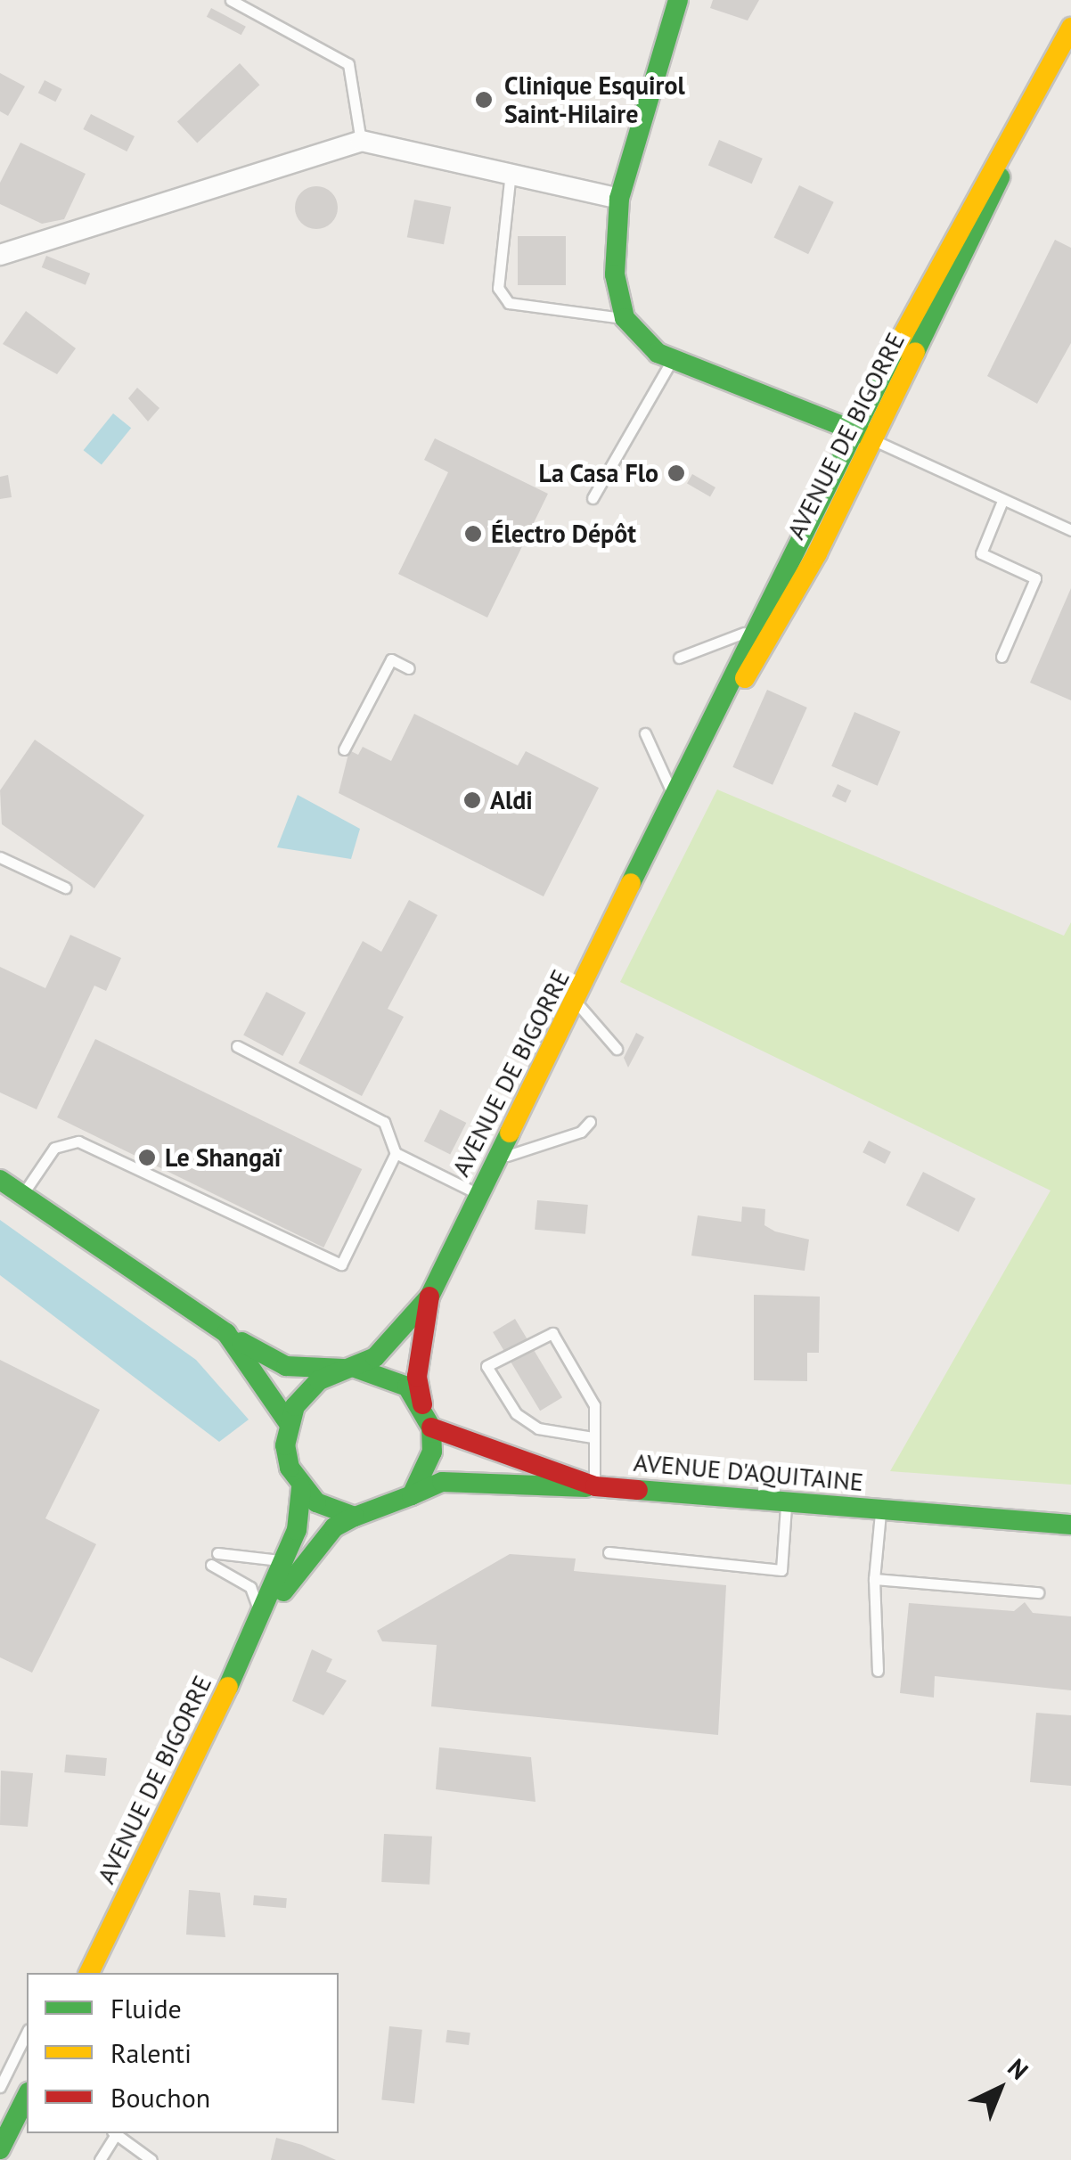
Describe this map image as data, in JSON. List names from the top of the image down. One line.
{"streets":{"main road":["AVENUE DE BIGORRE","AVENUE D'AQUITAINE"]},"crossings":[["AVENUE DE BIGORRE","AVENUE D'AQUITAINE"]],"places":["Clinique Esquirol Saint-Hilaire","La Casa Flo","Électro Dépôt","Aldi","Le Shangaï"],"legend":["Fluide","Ralenti","Bouchon"],"north":"top right"}
